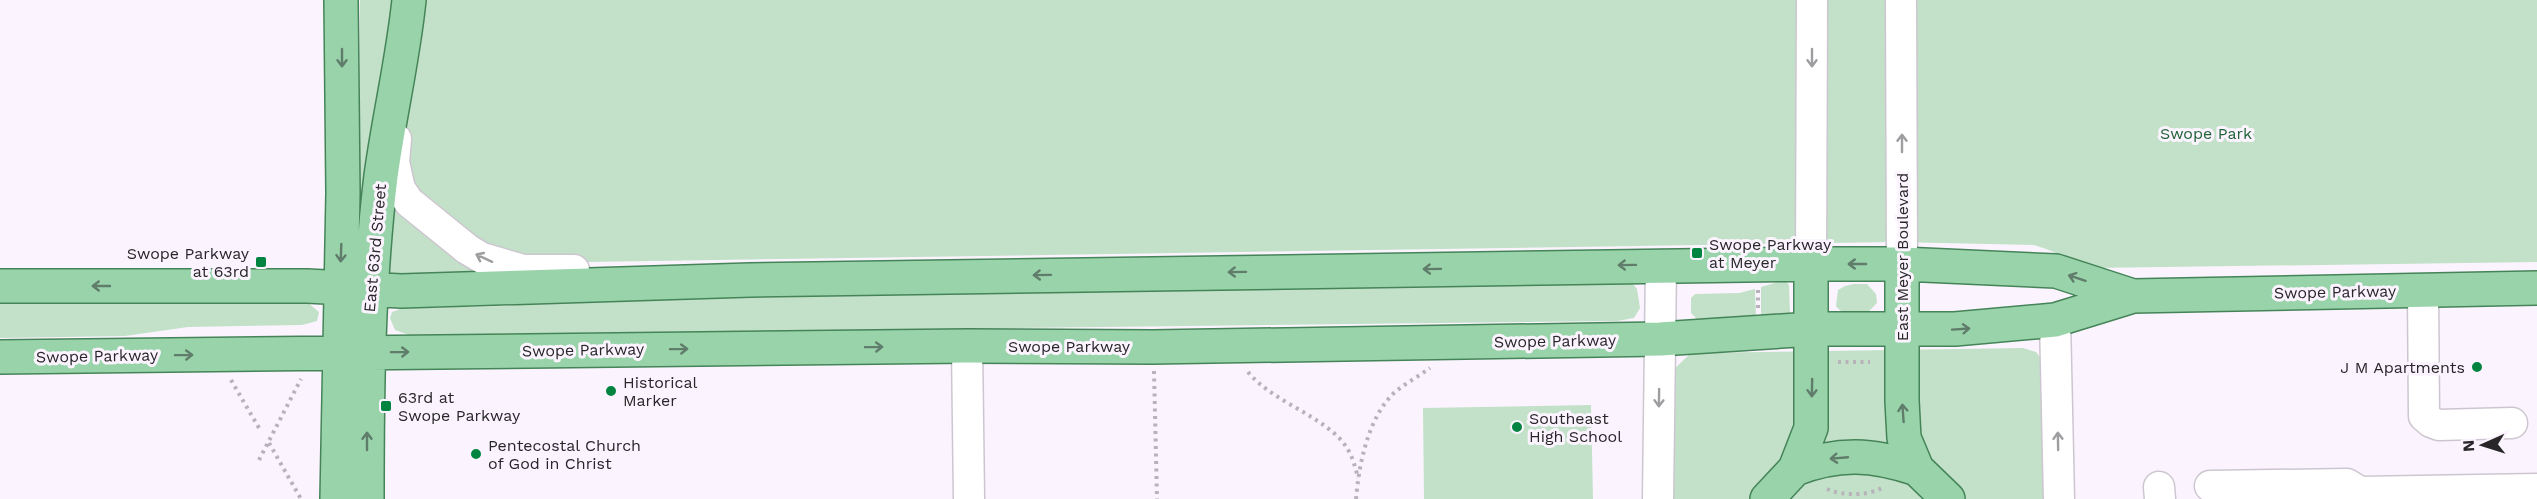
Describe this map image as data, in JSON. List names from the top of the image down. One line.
{"streets":{"main road":["East 63rd Street","East Meyer Boulevard","Swope Parkway"]},"crossings":[["East 63rd Street","Swope Parkway"],["East Meyer Boulevard","Swope Parkway"]],"parks":["Swope Park"],"places":{"transit":["Swope Parkway at Meyer","Swope Parkway at 63rd","63rd at Swope Parkway"],"other":["J M Apartments","Historical Marker","Southeast High School","Pentecostal Church of God in Christ"]},"north":"left"}
